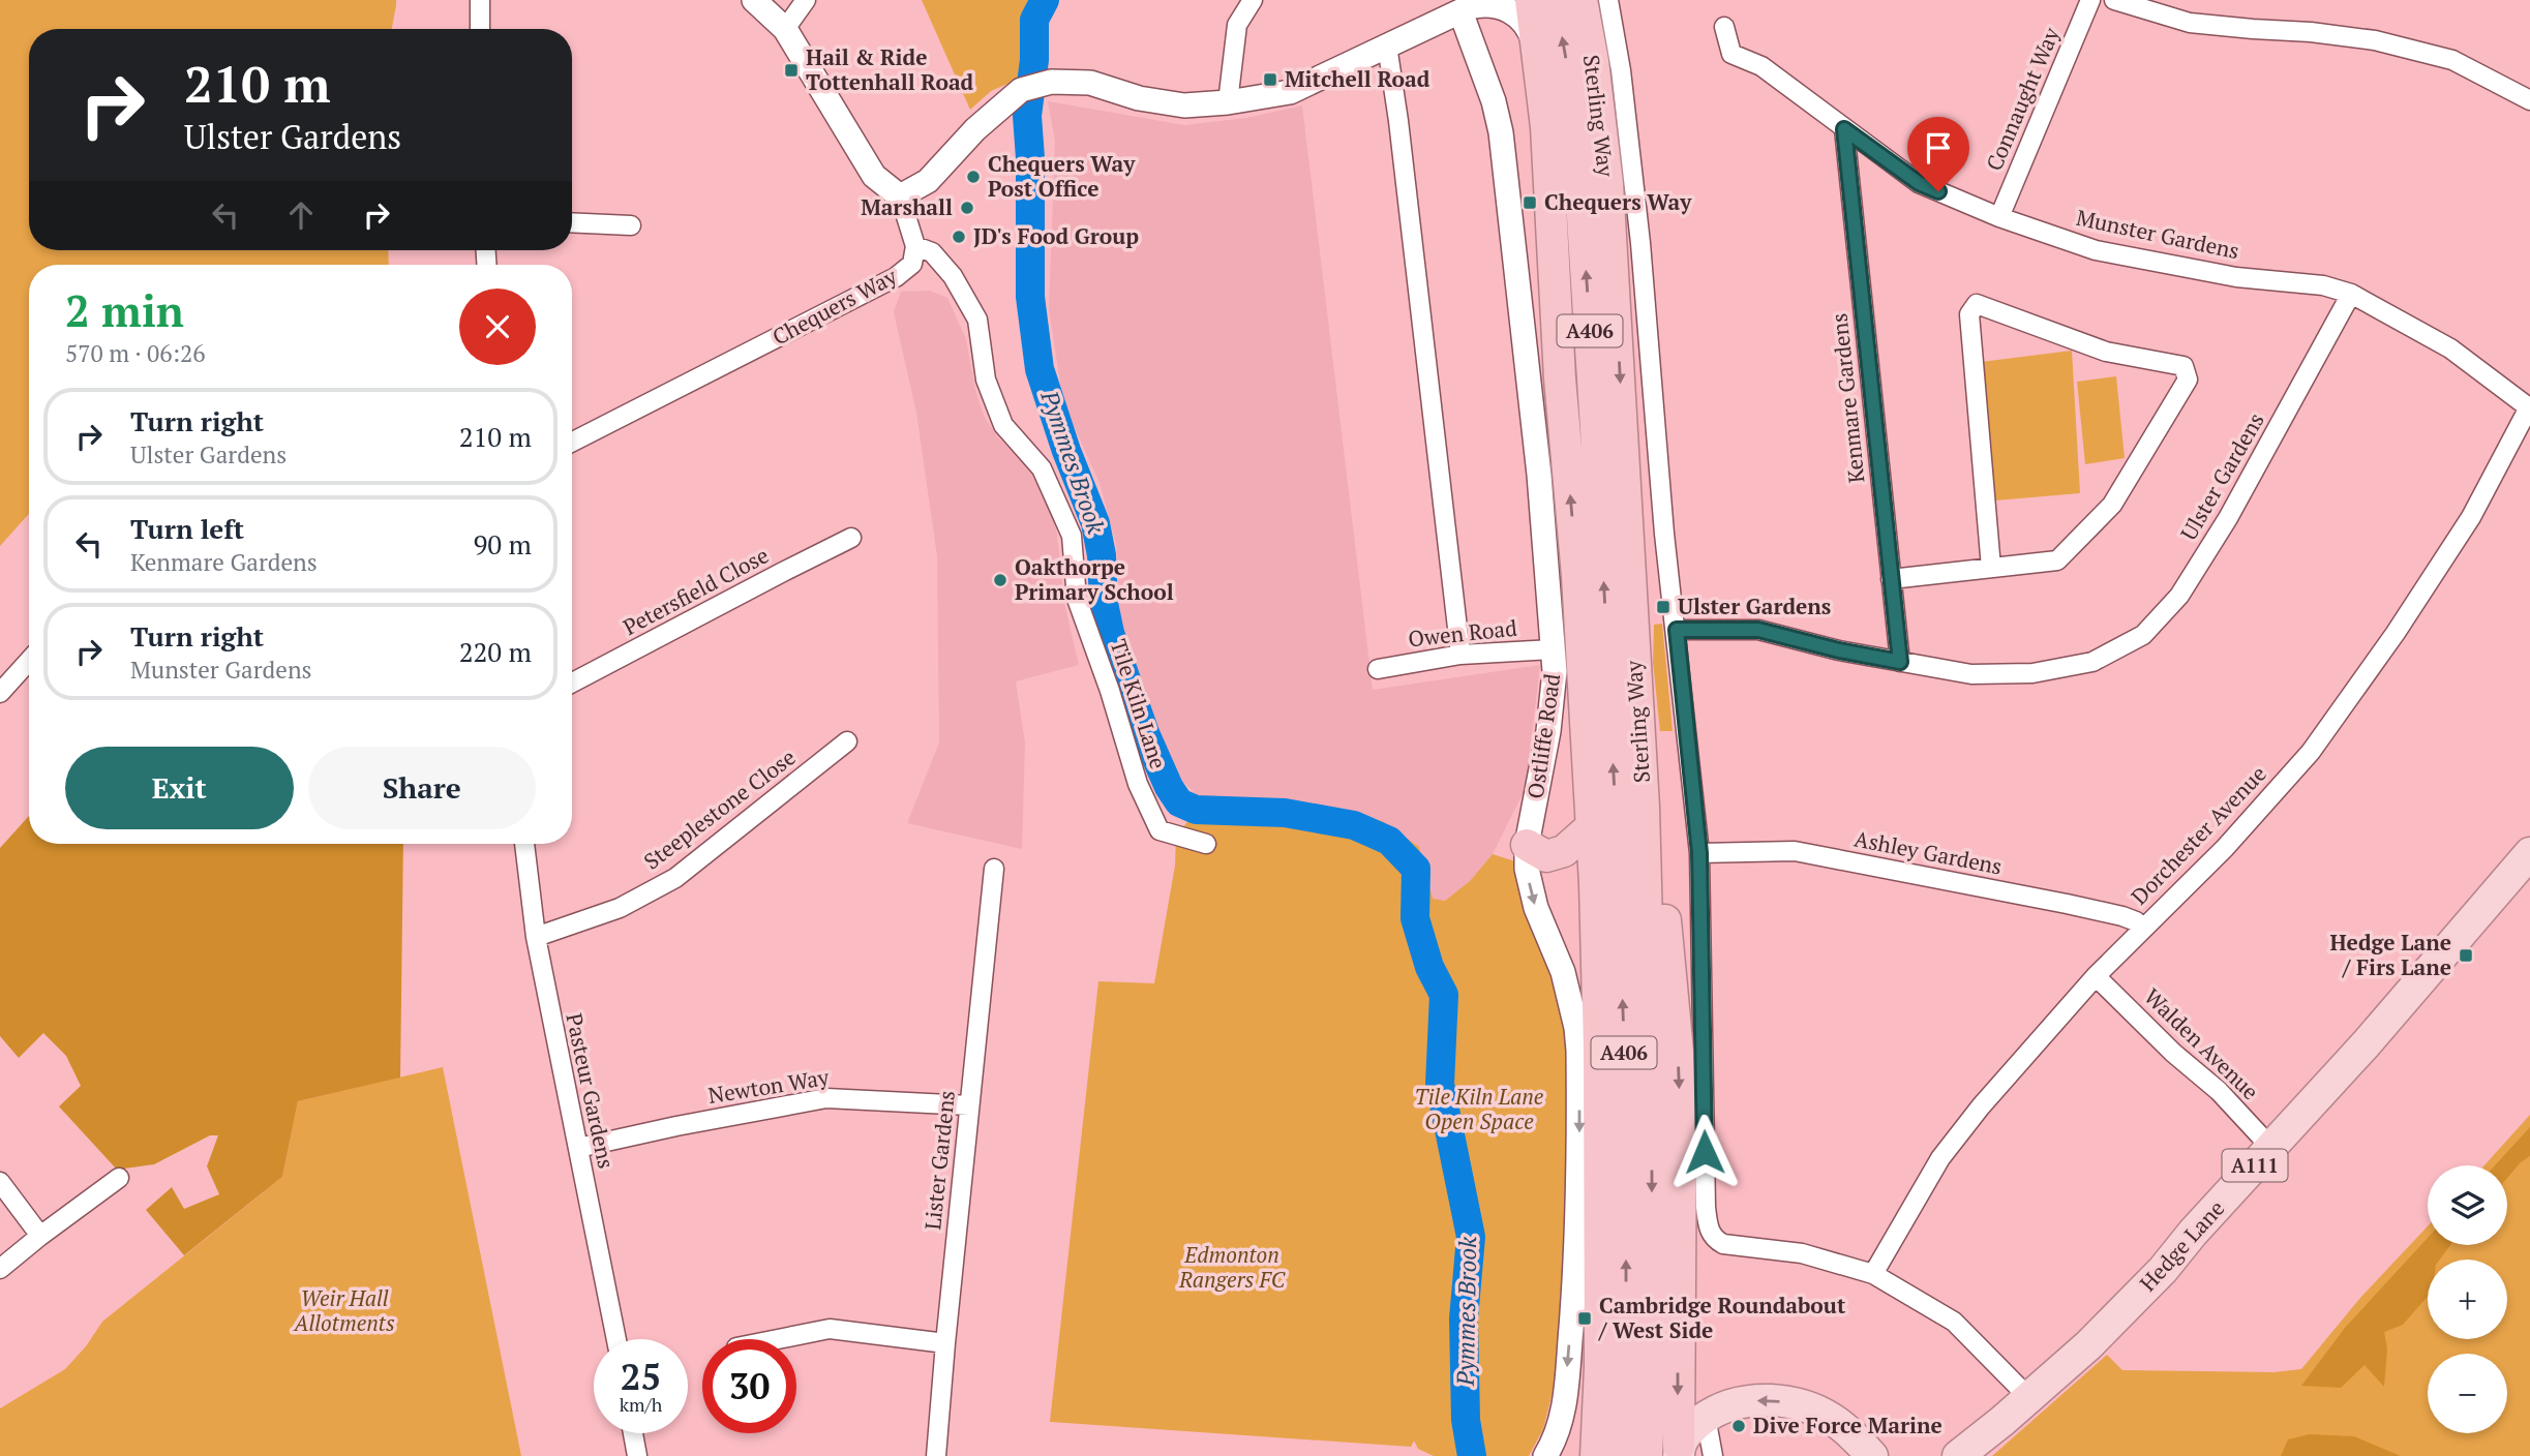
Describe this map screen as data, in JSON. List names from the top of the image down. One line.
{"streets":{"highway":["Sterling Way","A406"],"main road":["A111","Hedge Lane"],"street":["Connaught Way","Munster Gardens","Chequers Way","Kenmare Gardens","Ulster Gardens","Petersfield Close","Owen Road","Tile Kiln Lane","Ostliffe Road","Steeplestone Close","Dorchester Avenue","Ashley Gardens","Walden Avenue","Newton Way","Pasteur Gardens","Lister Gardens"]},"crossings":[["Connaught Way","Munster Gardens"],["Sterling Way","A406"],["Munster Gardens","Kenmare Gardens"],["Munster Gardens","Ulster Gardens"],["Munster Gardens","Dorchester Avenue"],["Chequers Way","Tile Kiln Lane"],["Kenmare Gardens","Ulster Gardens"],["Owen Road","Ostliffe Road"],["Steeplestone Close","Pasteur Gardens"],["Dorchester Avenue","Ashley Gardens"],["Dorchester Avenue","Walden Avenue"],["Walden Avenue","Hedge Lane"],["Newton Way","Pasteur Gardens"],["Newton Way","Lister Gardens"]],"one_way":["Ostliffe Road"],"water":["Pymmes Brook"],"parks":["Tile Kiln Lane Open Space","Edmonton Rangers FC","Weir Hall Allotments"],"places":{"transit":["Hail & Ride Tottenhall Road","Mitchell Road","Chequers Way","Ulster Gardens","Hedge Lane / Firs Lane","Cambridge Roundabout / West Side"],"other":["Chequers Way Post Office","Marshall","JD's Food Group","Oakthorpe Primary School","Dive Force Marine"]},"page":{"turn":["210 m","Ulster Gardens"],"heading":["2 min","570 m · 06:26"],"list":[{"name":"Turn right","note":"Ulster Gardens","value":"210 m"},{"name":"Turn left","note":"Kenmare Gardens","value":"90 m"},{"name":"Turn right","note":"Munster Gardens","value":"220 m"}],"buttons":["Exit","Share"],"map_buttons":["+","−"],"speed":"25 km/h","limit":"30"}}
